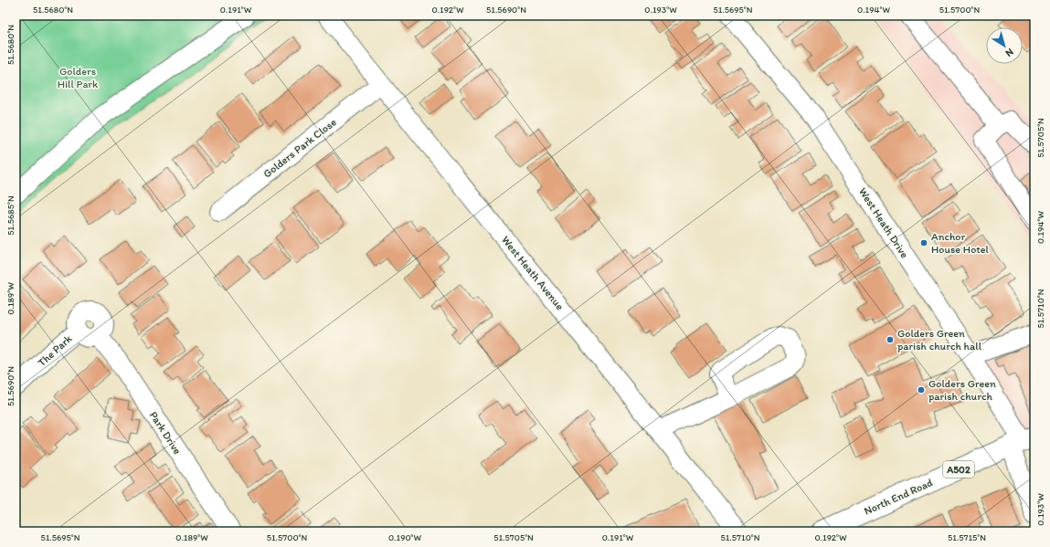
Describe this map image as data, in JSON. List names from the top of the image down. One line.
{"streets":{"main road":["A502","North End Road"],"street":["Golders Park Close","West Heath Drive","West Heath Avenue","The Park","Park Drive"]},"crossings":[["Golders Park Close","West Heath Avenue"],["West Heath Drive","North End Road"],["The Park","Park Drive"]],"parks":["Golders Hill Park"],"places":["Anchor House Hotel","Golders Green parish church hall","Golders Green parish church"],"north":"bottom right","coordinates":["51.5680°N","0.191°W","0.192°W","51.5690°N","0.193°W","51.5695°N","0.194°W","51.5700°N","51.5705°N","51.5685°N","0.189°W","51.5710°N","0.190°W","51.5715°N"]}
